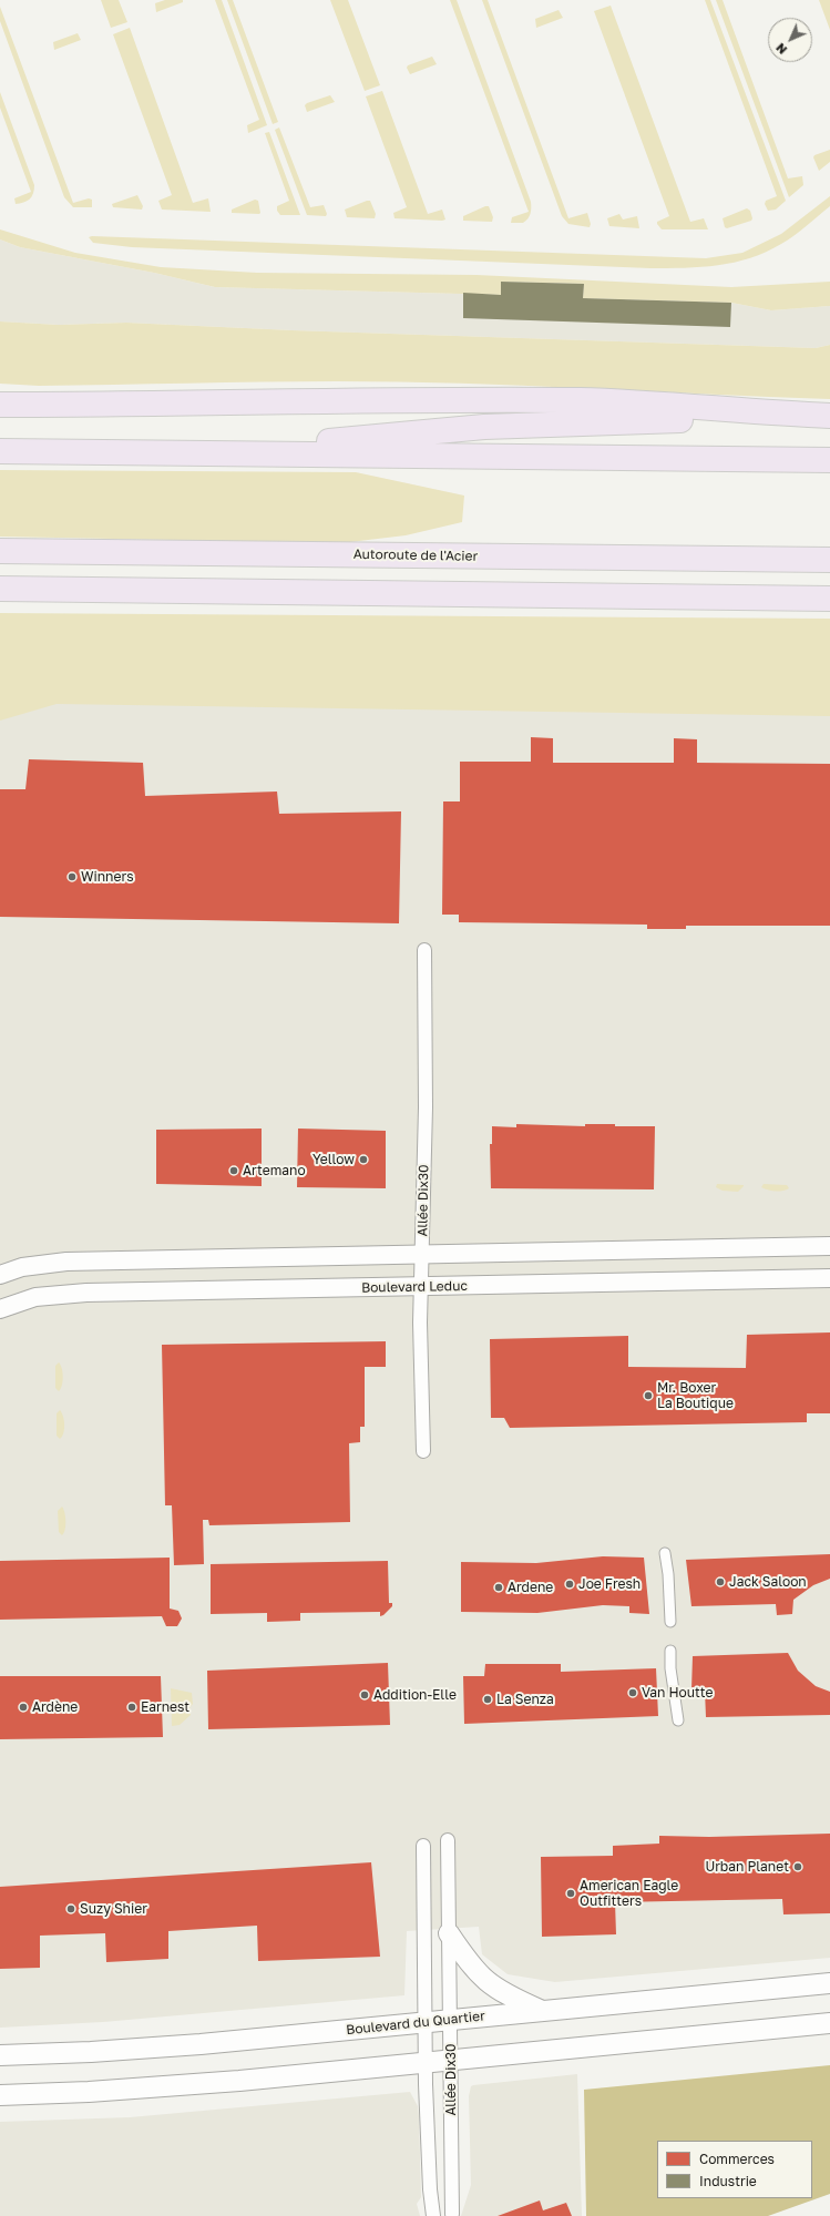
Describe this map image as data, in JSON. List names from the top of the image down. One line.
{"streets":{"highway":["Autoroute de l'Acier"],"main road":["Boulevard du Quartier"],"street":["Allée Dix30","Boulevard Leduc"]},"crossings":[["Allée Dix30","Boulevard Leduc"],["Allée Dix30","Boulevard du Quartier"]],"places":["Winners","Yellow","Artemano","Mr. Boxer La Boutique","Jack Saloon","Joe Fresh","Ardene","Van Houtte","Addition-Elle","La Senza","Ardène","Earnest","Urban Planet","American Eagle Outfitters","Suzy Shier"],"legend":["Commerces","Industrie"],"north":"bottom left"}
